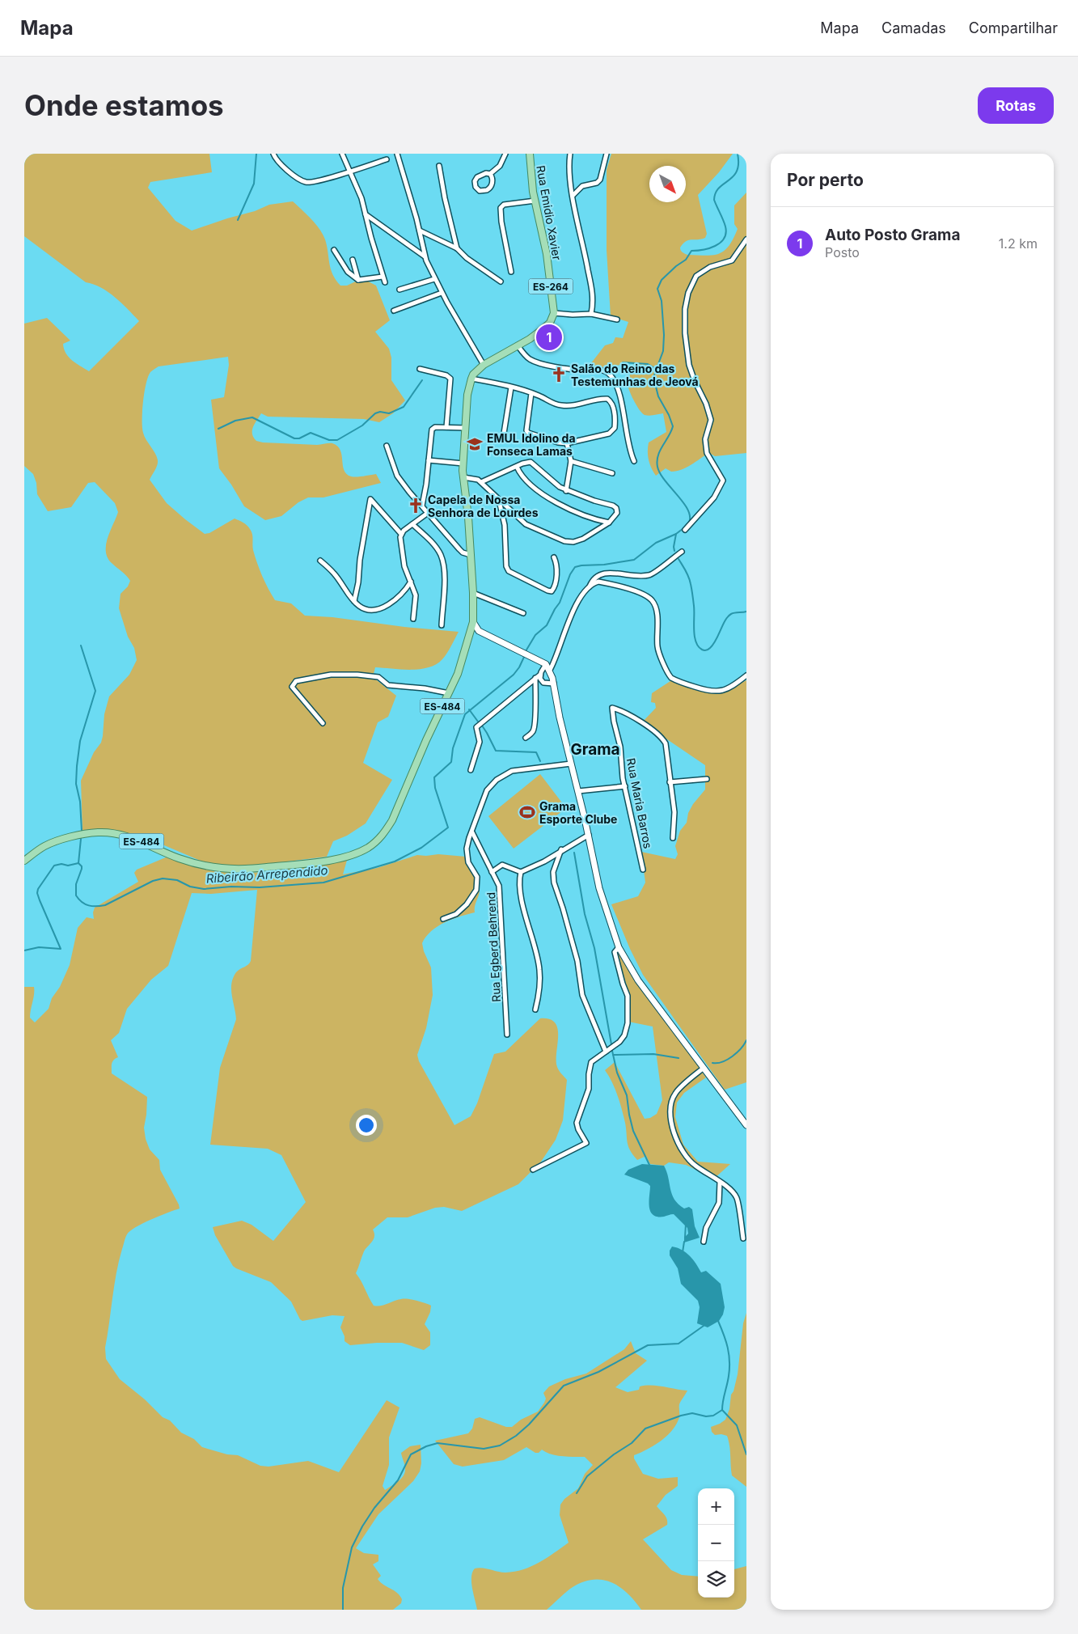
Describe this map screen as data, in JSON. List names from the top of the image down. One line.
{"streets":{"main road":["Rua Emidio Xavier","ES-264","ES-484"],"street":["Rua Maria Barros","Rua Egberd Behrend"]},"districts":["Grama"],"water":["Ribeirão Arrependido"],"places":{"church":["Salão do Reino das Testemunhas de Jeová","Capela de Nossa Senhora de Lourdes"],"school or university":["EMUL Idolino da Fonseca Lamas"],"sports":["Grama Esporte Clube"]},"north":"bottom right","page":{"header":"Mapa","nav":["Mapa","Camadas","Compartilhar"],"buttons":"Rotas","title":"Onde estamos","heading":"Por perto","list":[{"mark":"1","name":"Auto Posto Grama","note":"Posto","value":"1.2 km"}],"pins":"1","map_buttons":["+","−"]}}
